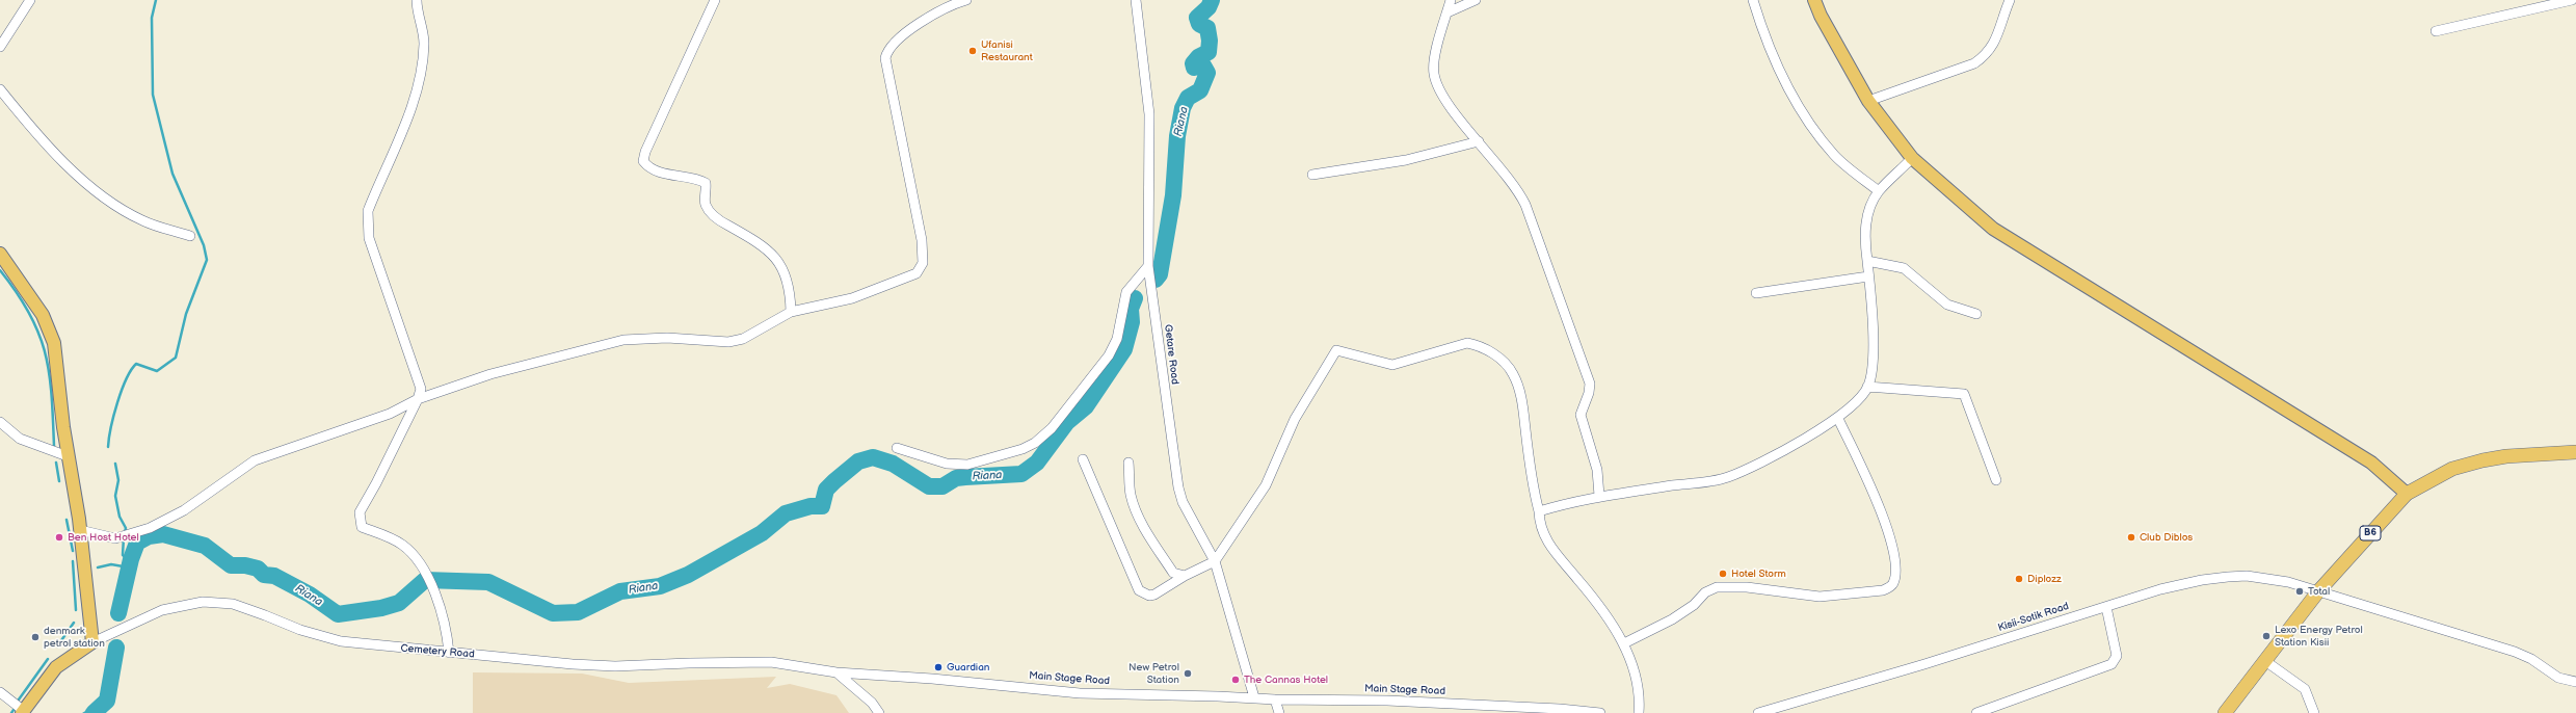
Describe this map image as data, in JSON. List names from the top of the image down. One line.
{"streets":{"highway":["B6"],"main road":["Cemetery Road"],"street":["Getare Road","Kisii-Sotik Road","Main Stage Road"]},"crossings":[["Getare Road","Main Stage Road"],["B6","Kisii-Sotik Road"],["Cemetery Road","Main Stage Road"]],"water":["Riana"],"places":["Ufanisi Restaurant","Ben Host Hotel","Club Diblos","Hotel Storm","Diplozz","Total","Lexo Energy Petrol Station Kisii","denmark petrol station","Guardian","New Petrol Station","The Cannas Hotel"]}
